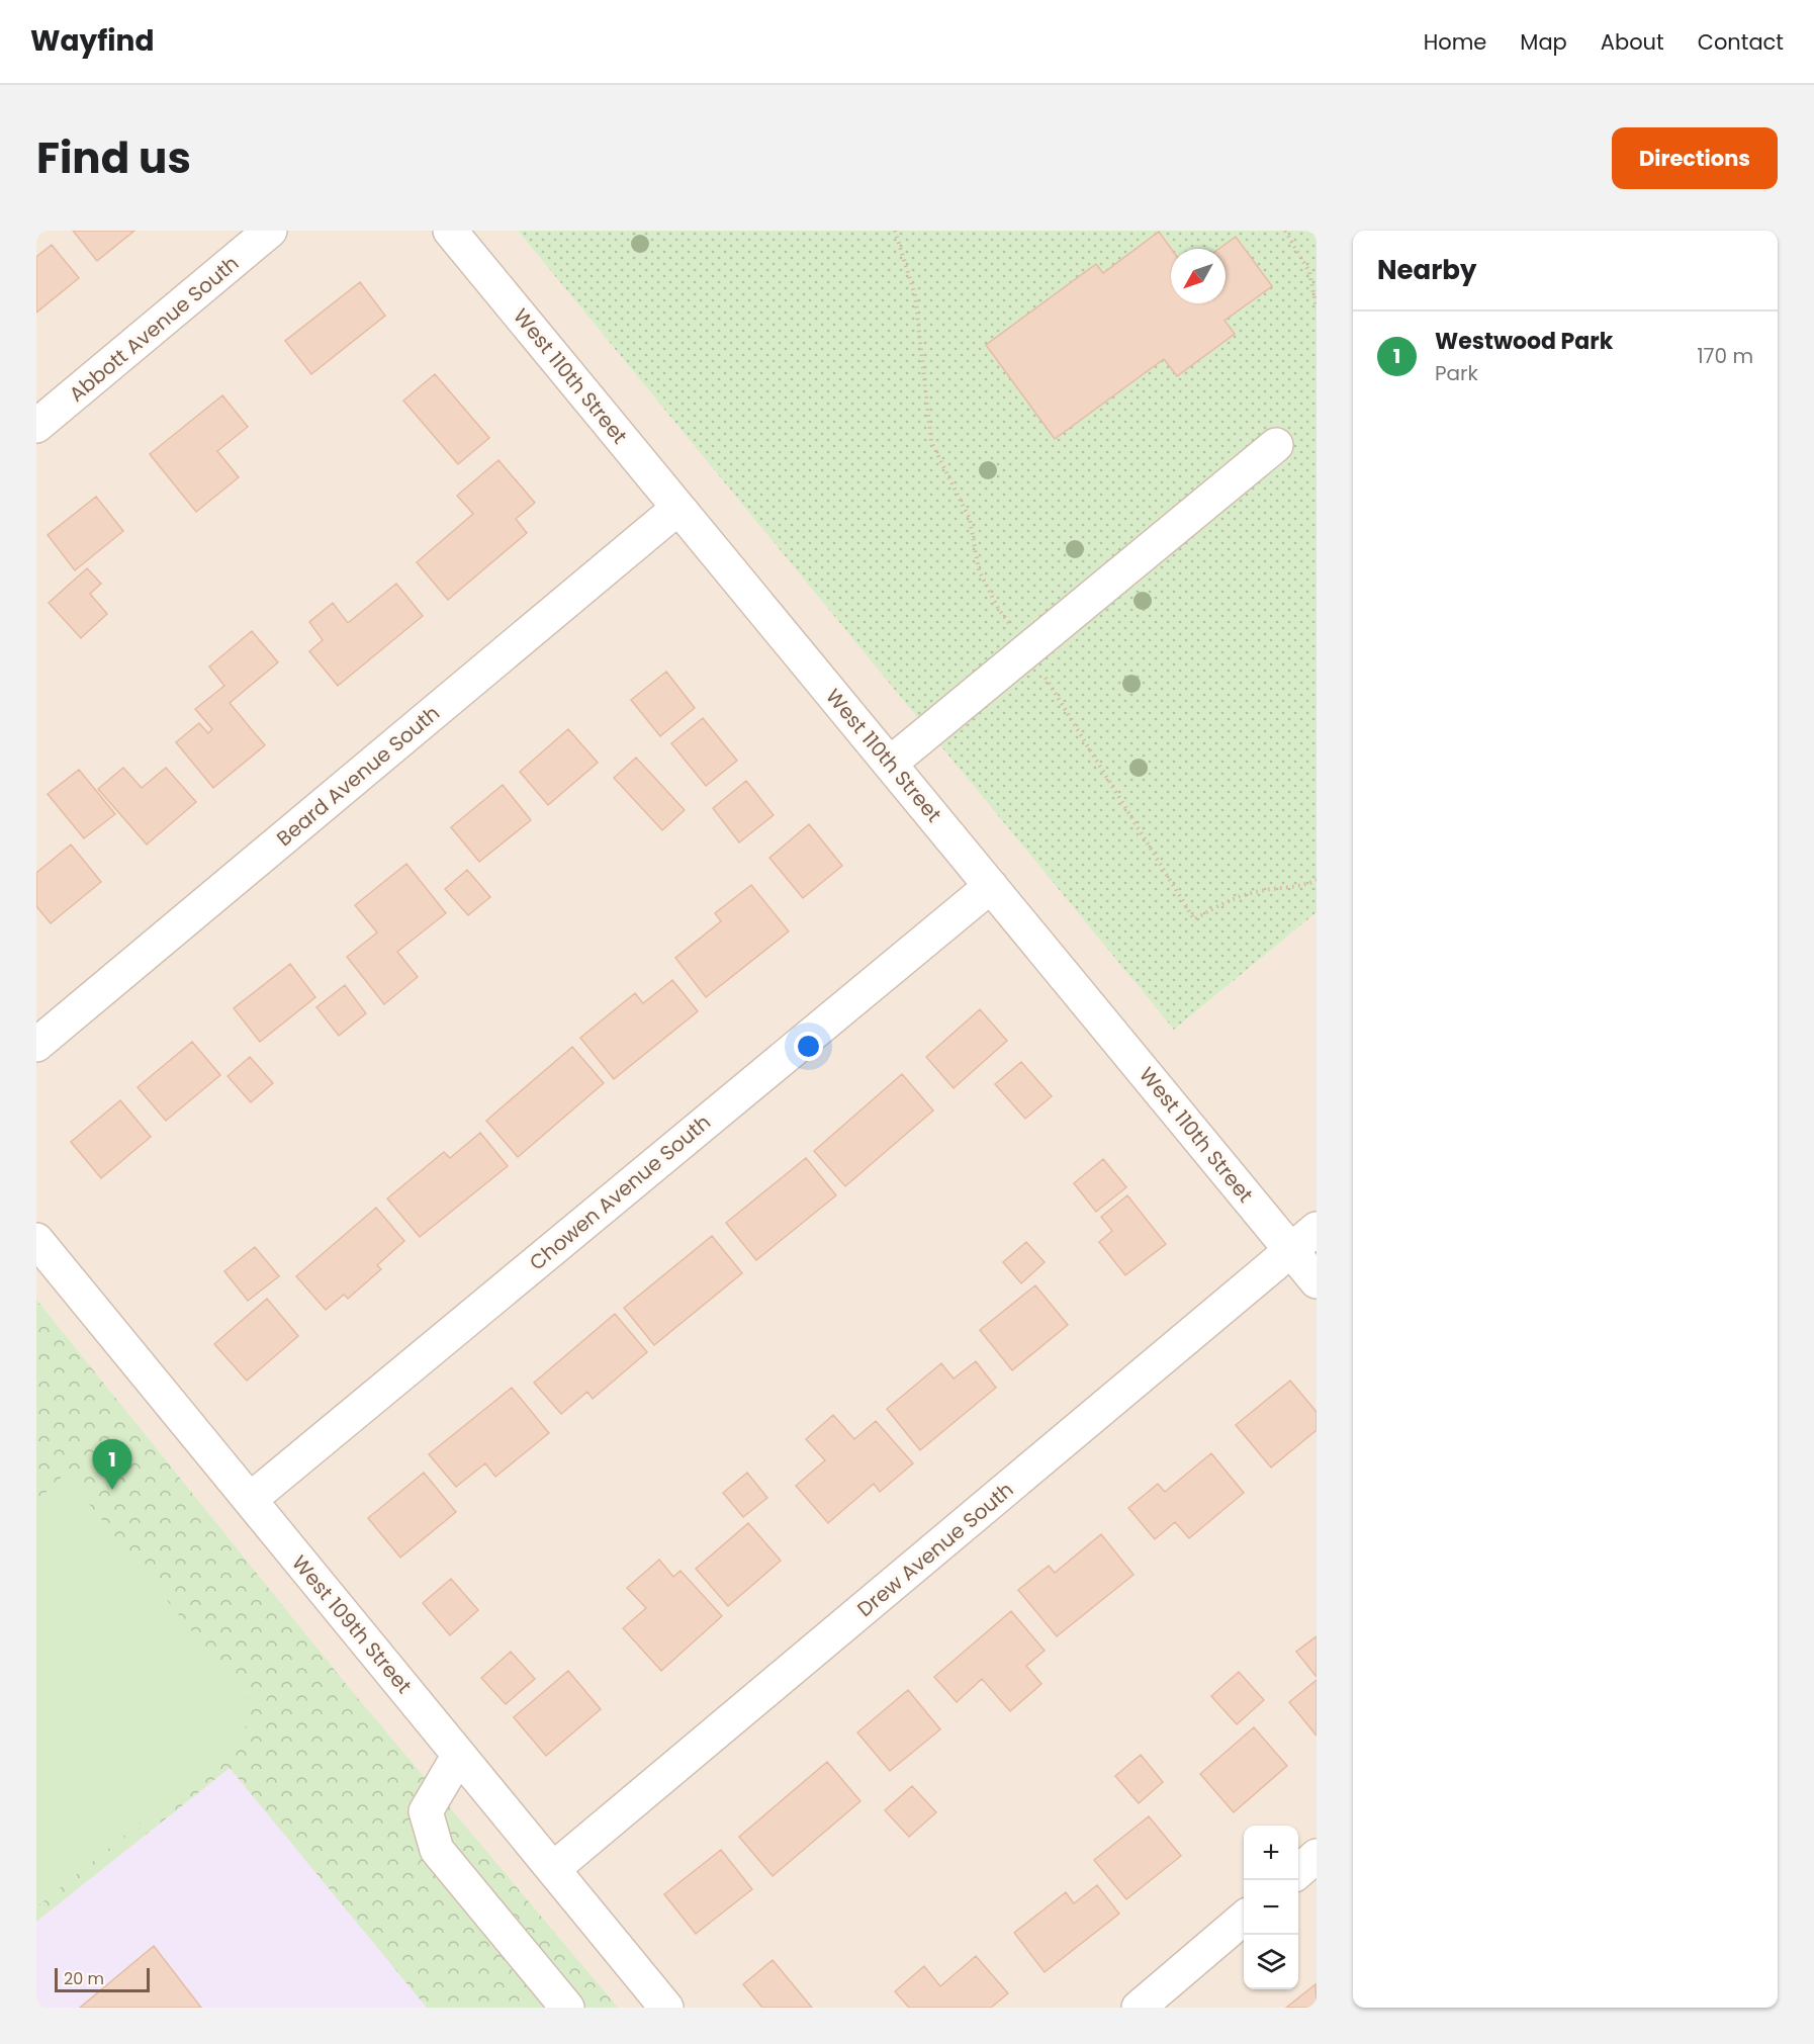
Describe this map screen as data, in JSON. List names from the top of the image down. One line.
{"streets":{"street":["Abbott Avenue South","West 110th Street","Beard Avenue South","Chowen Avenue South","Drew Avenue South","West 109th Street"]},"crossings":[["West 110th Street","Beard Avenue South"],["West 110th Street","Chowen Avenue South"],["West 110th Street","Drew Avenue South"],["Chowen Avenue South","West 109th Street"],["Drew Avenue South","West 109th Street"]],"scale_bar":"20 m","north":"bottom left","page":{"header":"Wayfind","nav":["Home","Map","About","Contact"],"title":"Find us","buttons":"Directions","heading":"Nearby","list":[{"mark":"1","name":"Westwood Park","note":"Park","value":"170 m"}],"pins":"1","map_buttons":["+","−"],"scale":"20 m"}}
